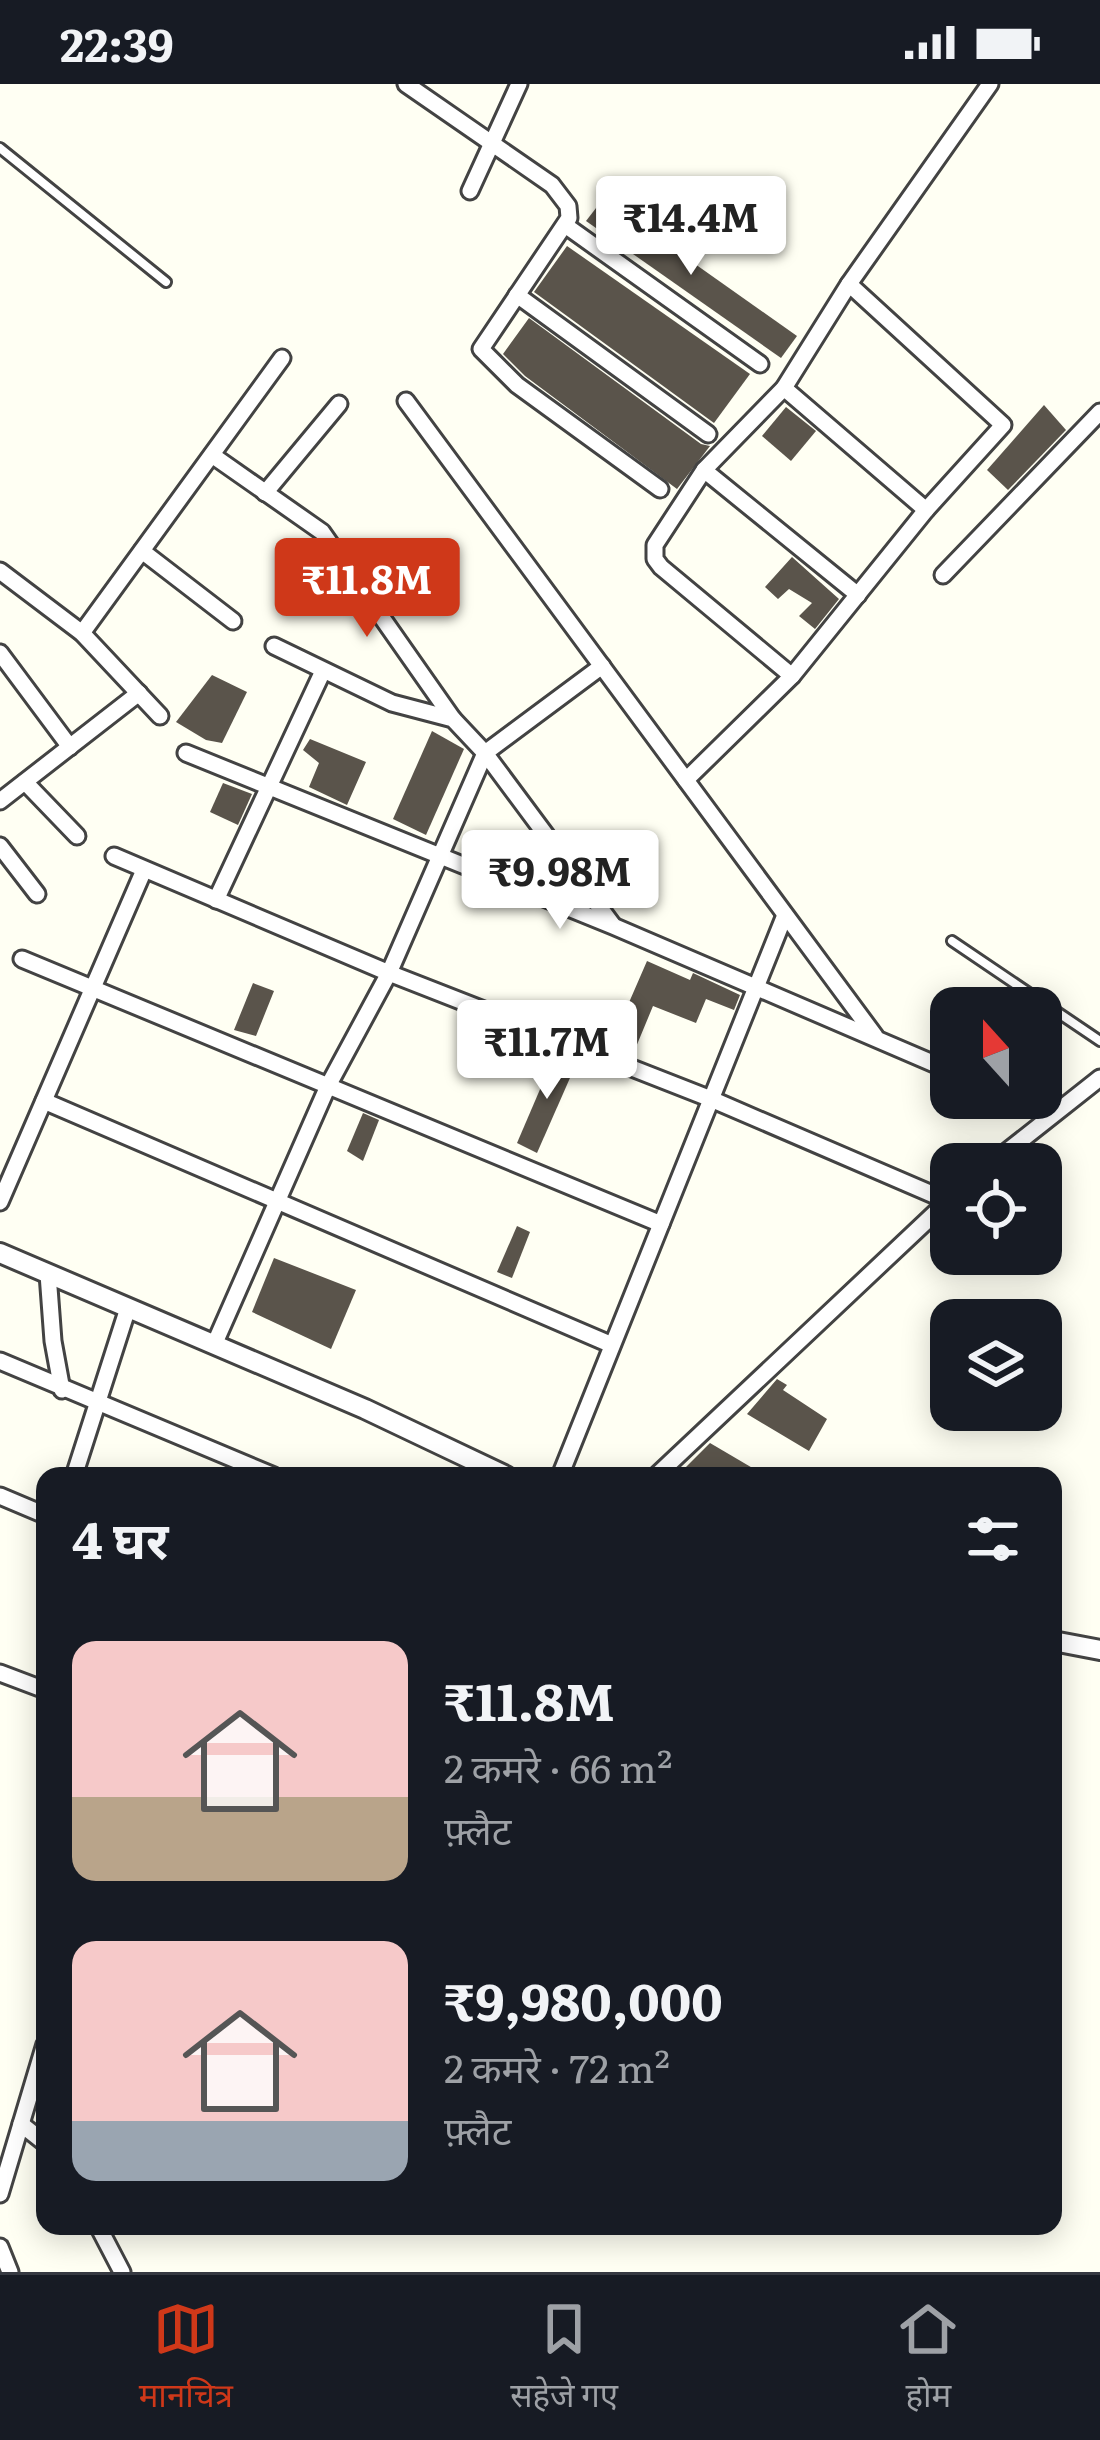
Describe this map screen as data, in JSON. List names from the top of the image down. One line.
{"north":"top","page":{"status":"22:39","price":["₹14.4M","₹11.8M","₹9.98M","₹11.7M"],"heading":"4 घर","list":[{"name":"₹11.8M","note":"2 कमरे · 66 m² · फ़्लैट"},{"name":"₹9,980,000","note":"2 कमरे · 72 m² · फ़्लैट"}],"tabs":["मानचित्र","सहेजे गए","होम"]}}
